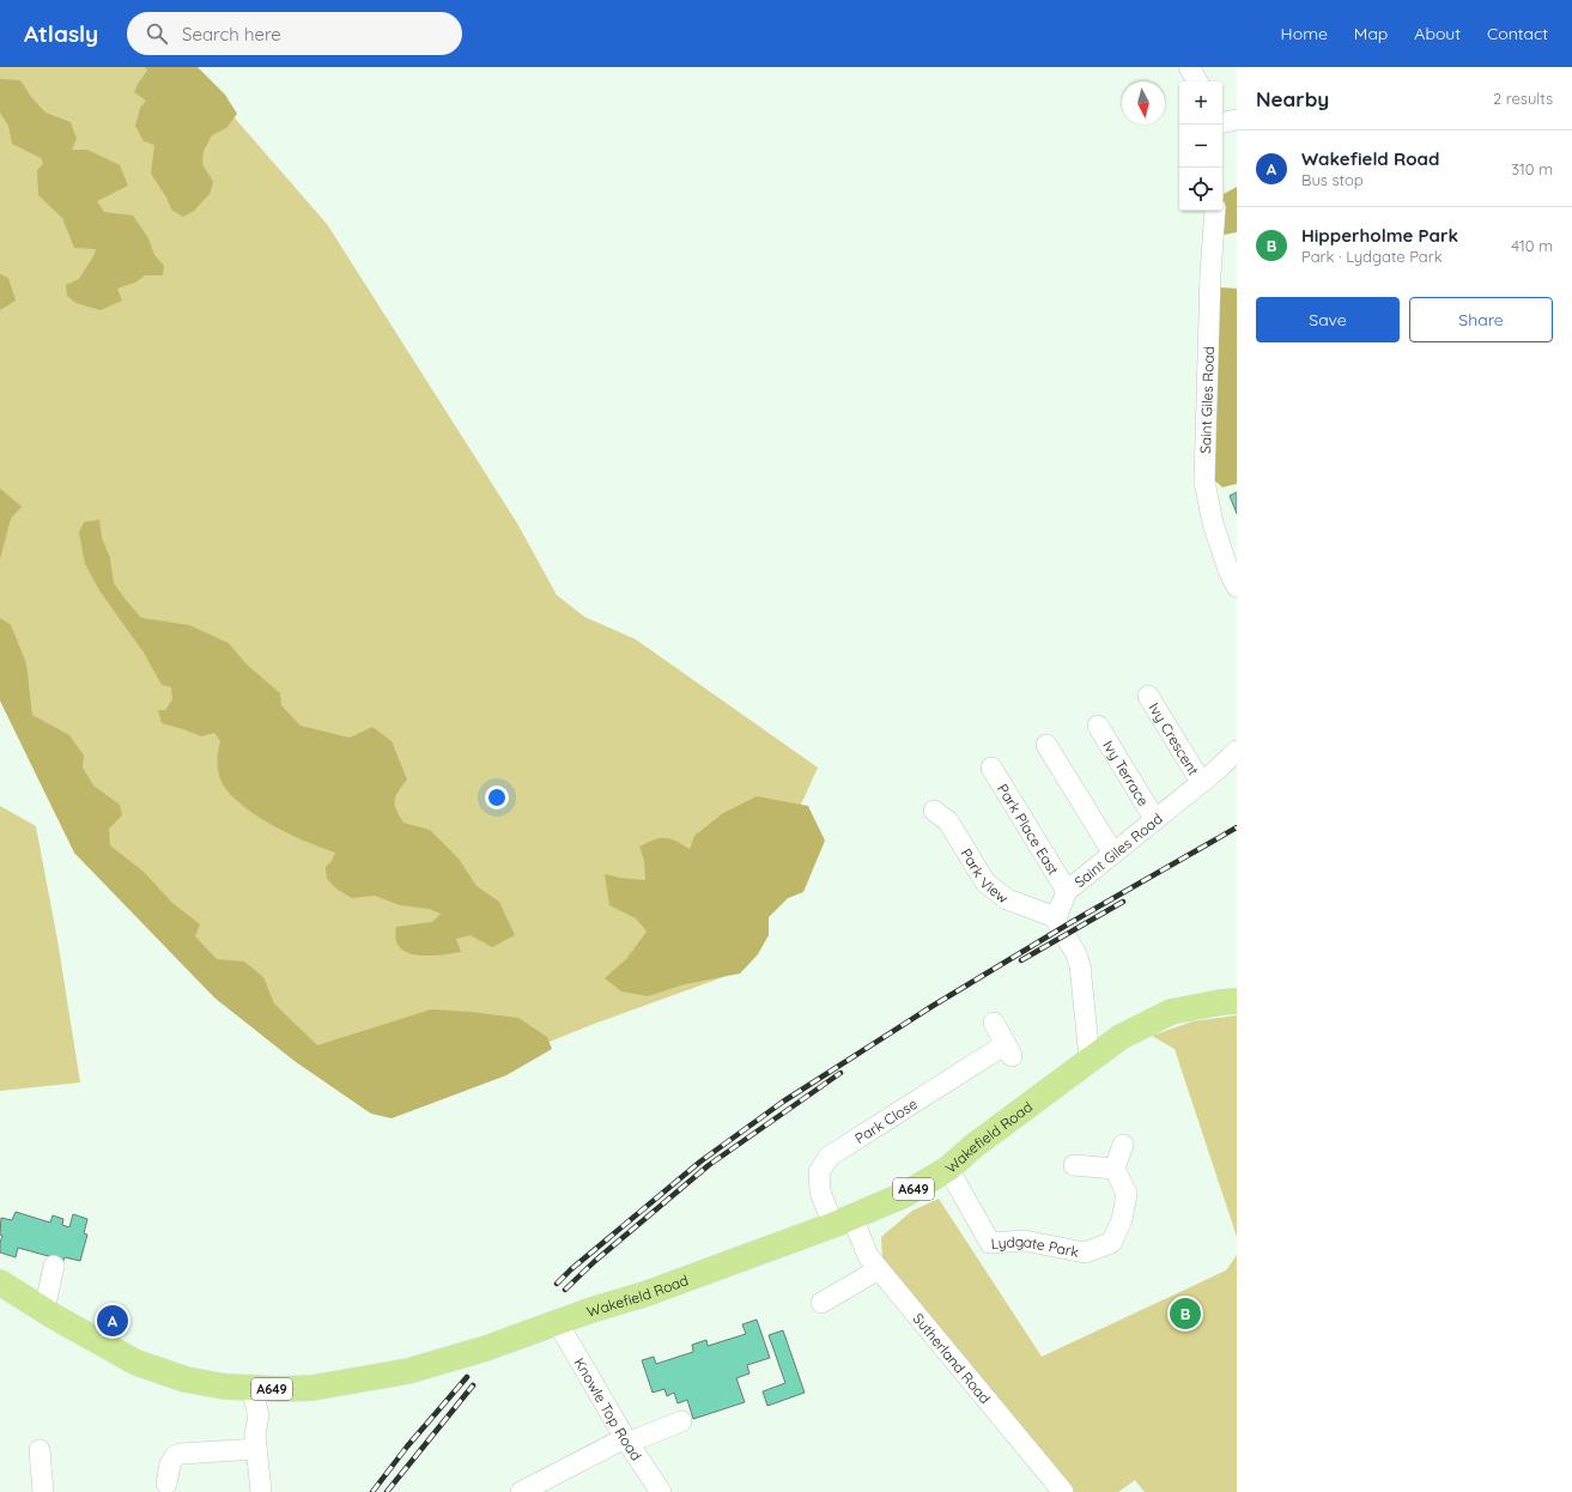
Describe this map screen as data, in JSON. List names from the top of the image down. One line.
{"streets":{"main road":["Wakefield Road","A649"],"street":["Saint Giles Road","Ivy Crescent","Ivy Terrace","Park Place East","Park View","Park Close","Lydgate Park","Sutherland Road","Knowle Top Road"]},"crossings":[["Saint Giles Road","Ivy Crescent"],["Saint Giles Road","Ivy Terrace"],["Saint Giles Road","Park Place East"],["Saint Giles Road","Park View"],["Park Close","Wakefield Road"],["Park Close","Sutherland Road"],["Wakefield Road","Lydgate Park"],["Wakefield Road","Sutherland Road"],["Wakefield Road","Knowle Top Road"]],"north":"bottom","page":{"header":"Atlasly","search":"Search here","nav":["Home","Map","About","Contact"],"heading":["Nearby","2 results"],"map_buttons":["+","−"],"list":[{"mark":"A","name":"Wakefield Road","note":"Bus stop","value":"310 m"},{"mark":"B","name":"Hipperholme Park","note":"Park · Lydgate Park","value":"410 m"}],"buttons":["Save","Share"],"pins":["B","A"]}}
